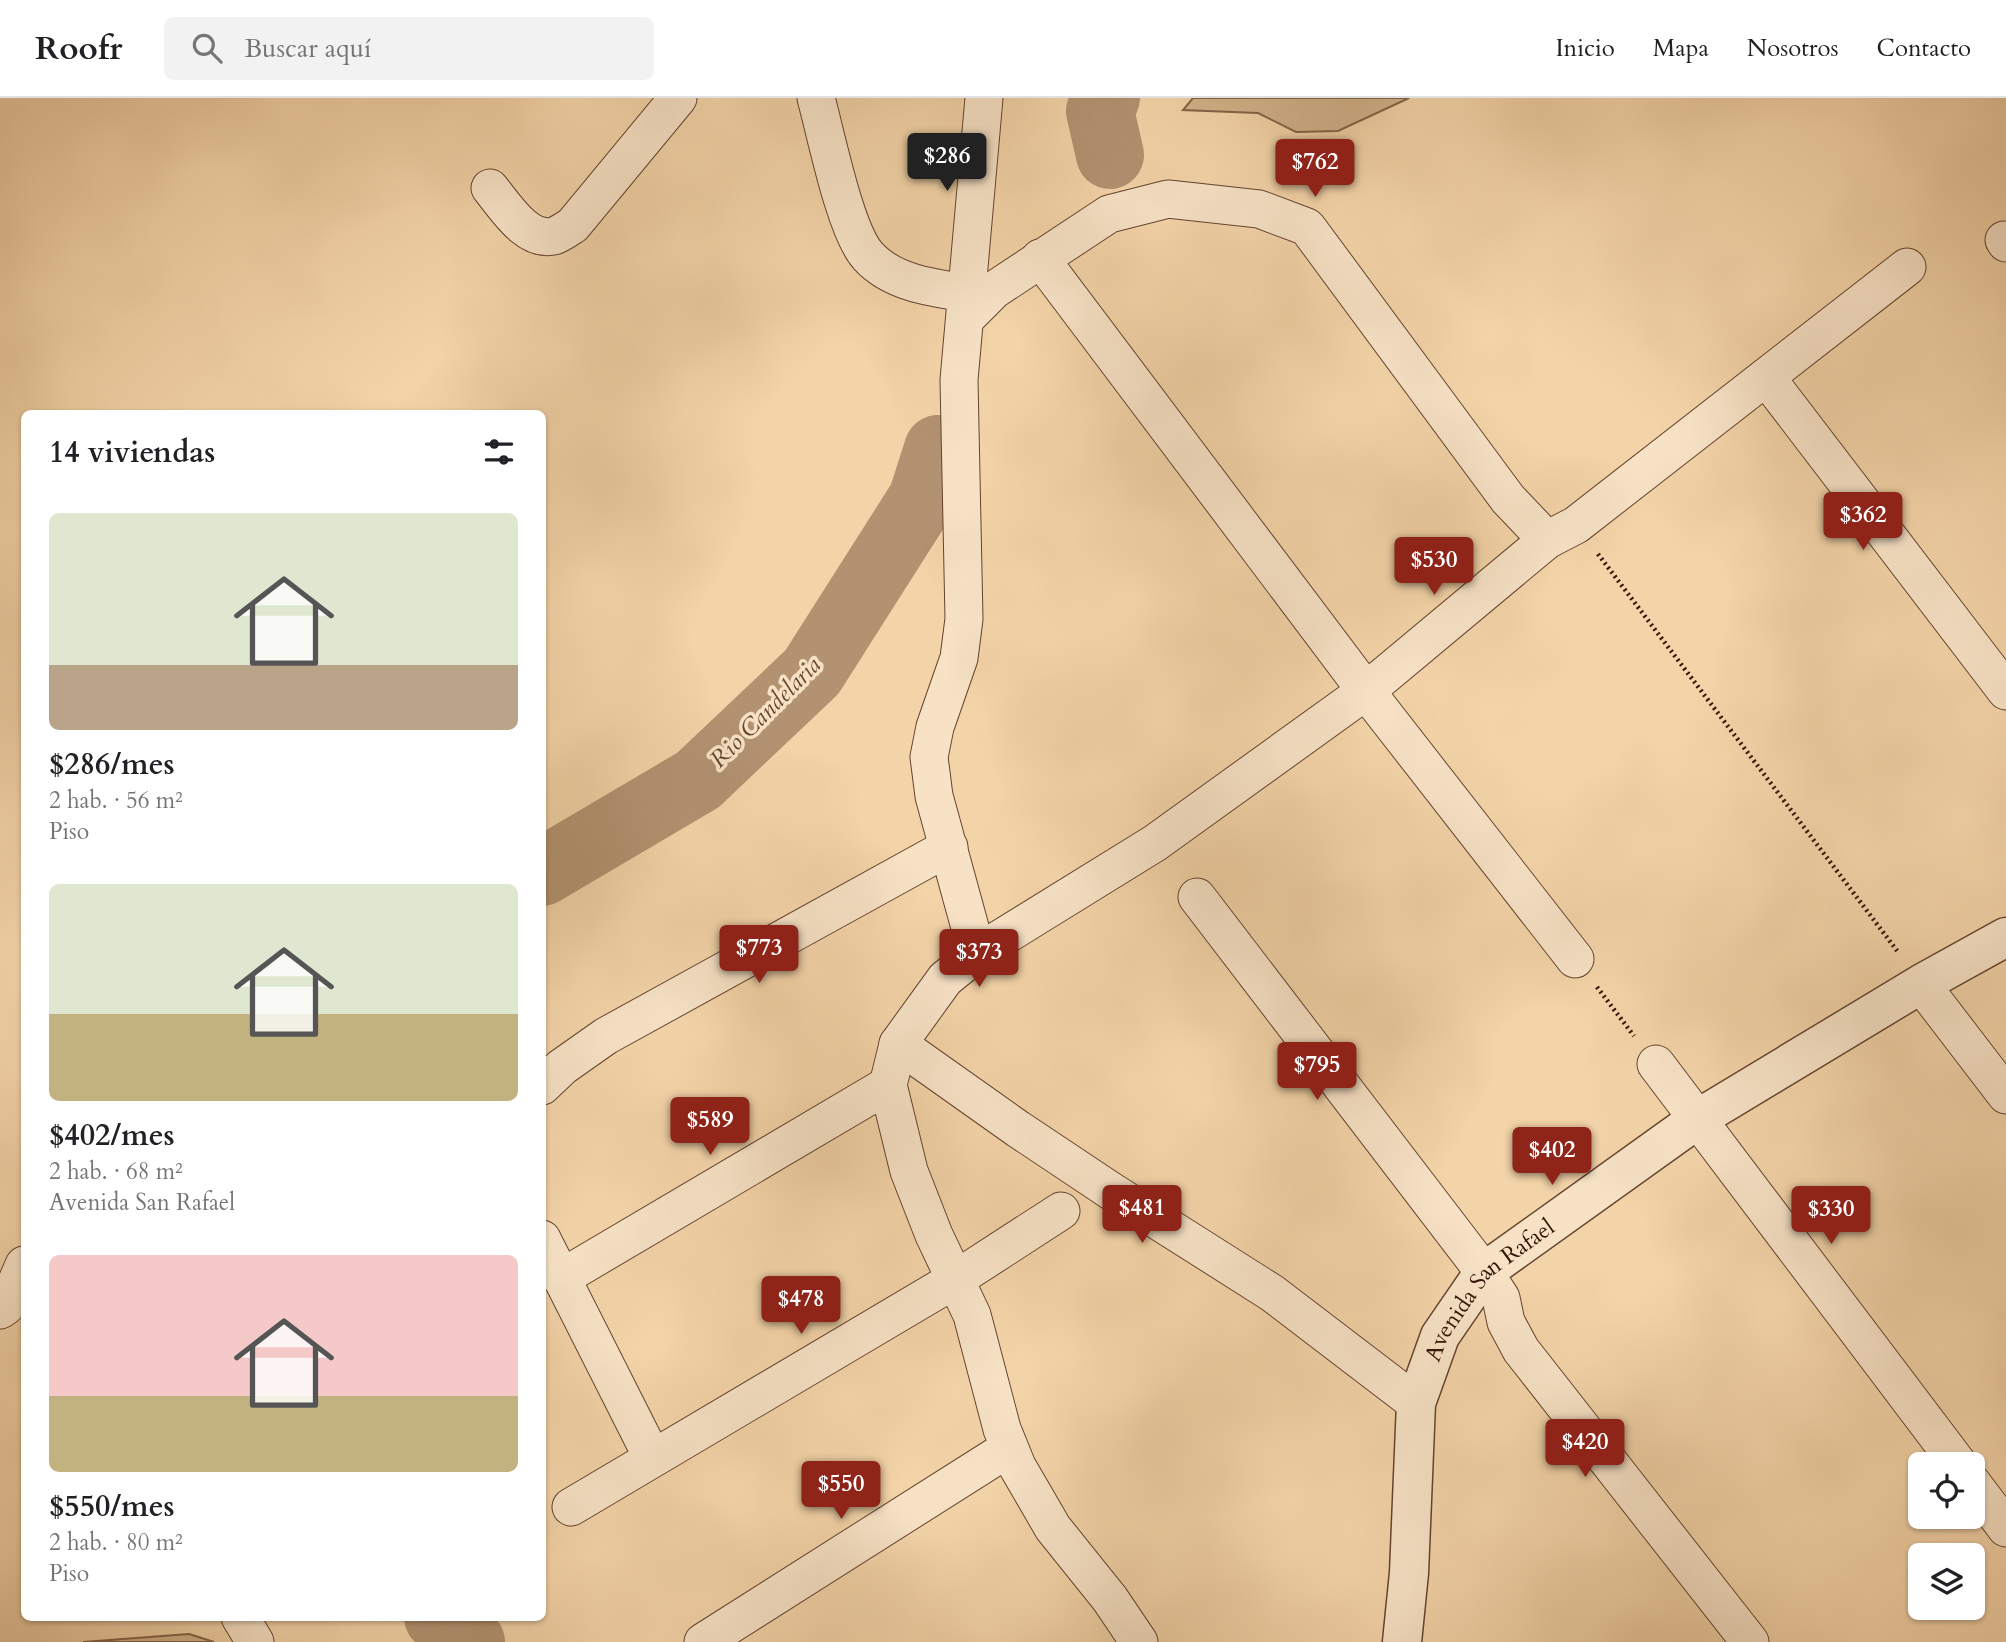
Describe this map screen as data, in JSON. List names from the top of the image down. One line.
{"streets":{"street":["Avenida San Rafael"]},"water":["Rio Candelaria"],"page":{"header":"Roofr","search":"Buscar aquí","nav":["Inicio","Mapa","Nosotros","Contacto"],"price":["$286","$762","$362","$530","$773","$373","$795","$589","$402","$481","$330","$478","$420","$550"],"heading":"14 viviendas","list":[{"name":"$286/mes","note":"2 hab. · 56 m² · Piso"},{"name":"$402/mes","note":"2 hab. · 68 m² · Avenida San Rafael"},{"name":"$550/mes","note":"2 hab. · 80 m² · Piso"}]}}
